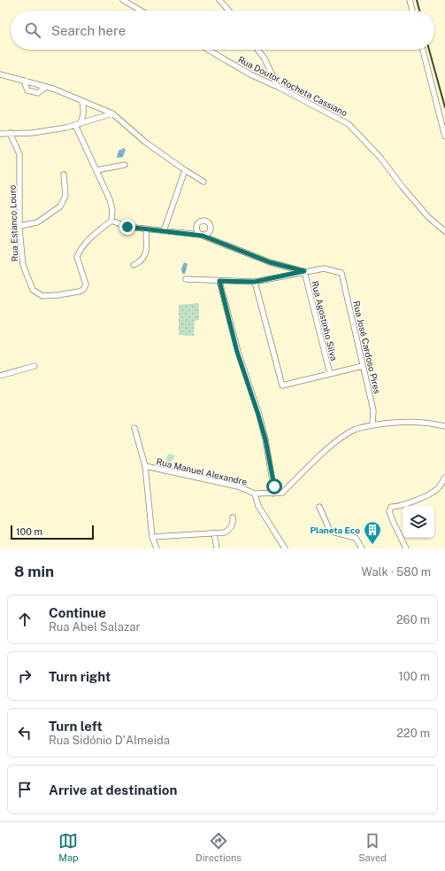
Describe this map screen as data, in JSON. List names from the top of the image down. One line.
{"streets":{"street":["Rua Doutor Rocheta Cassiano","Rua Estanco Louro","Rua Agostinho Silva","Rua José Cardoso Pires","Rua Manuel Alexandre"]},"crossings":[["Rua Agostinho Silva","Rua José Cardoso Pires"]],"places":{"building":["Planeta Eco"]},"scale_bar":"100 m","page":{"search":"Search here","scale":"100 m","heading":["8 min","Walk · 580 m"],"list":[["Continue","Rua Abel Salazar","260 m"],["Turn right","100 m"],["Turn left","Rua Sidónio D'Almeida","220 m"],"Arrive at destination"],"nav":["Map","Directions","Saved"]}}
